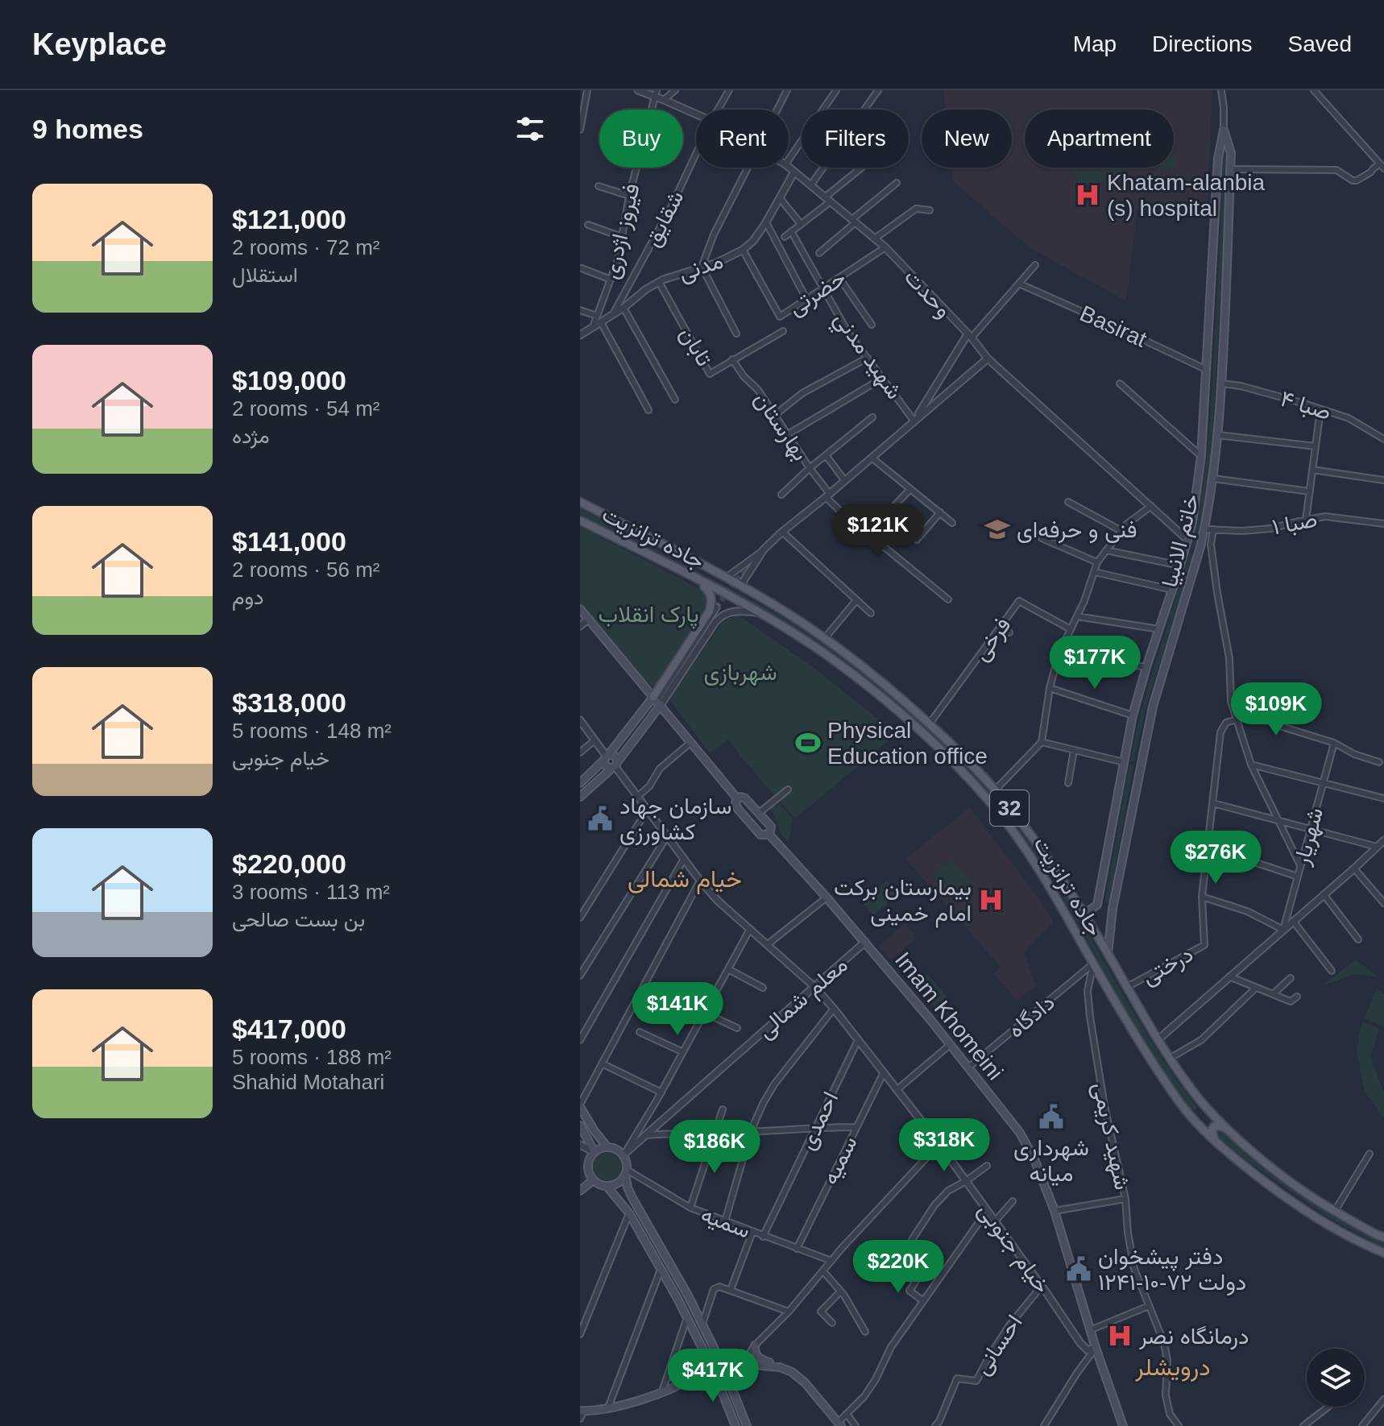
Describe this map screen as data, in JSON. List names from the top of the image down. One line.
{"streets":{"main road":["جاده ترانزیت","خاتم الانبیا","32","Imam Khomeini"],"street":["شقایق","فیروز اژدری","مدنی","حضرتی","وحدت","Basirat","تابان","شهيد مدني","صبا ۴","بهارستان","صبا ۱","فرخی","شهریار","درختی","معلم شمالی","دادگاه","احمدی","شهید کریمی","سميه","سمیه","خیام جنوبی","احسانی"]},"crossings":[["شقایق","مدنی"],["فیروز اژدری","مدنی"],["فیروز اژدری","وحدت"],["مدنی","حضرتی"],["مدنی","وحدت"],["مدنی","تابان"],["حضرتی","وحدت"],["حضرتی","شهيد مدني"],["وحدت","خاتم الانبیا"],["Basirat","خاتم الانبیا"],["تابان","بهارستان"],["صبا ۴","خاتم الانبیا"],["صبا ۱","خاتم الانبیا"],["جاده ترانزیت","خاتم الانبیا"],["جاده ترانزیت","فرخی"],["جاده ترانزیت","درختی"],["جاده ترانزیت","دادگاه"],["جاده ترانزیت","شهید کریمی"],["معلم شمالی","Imam Khomeini"],["معلم شمالی","سمیه"],["معلم شمالی","خیام جنوبی"],["Imam Khomeini","دادگاه"],["Imam Khomeini","خیام جنوبی"],["دادگاه","شهید کریمی"],["احمدی","سمیه"],["احمدی","خیام جنوبی"],["سميه","سمیه"],["سميه","خیام جنوبی"],["خیام جنوبی","احسانی"]],"districts":["خیام شمالی","درویشلر"],"parks":["پارک انقلاب","شهربازی"],"places":{"hospital":["Khatam-alanbia (s) hospital","بیمارستان برکت امام خمینی","درمانگاه نصر"],"school or university":["فنی و حرفه‌ای"],"sports":["Physical Education office"],"public building":["سازمان جهاد کشاورزی","شهرداری میانه","دفتر پیشخوان دولت ۷۲-۱۰-۱۲۴۱"]},"page":{"header":"Keyplace","nav":["Map","Directions","Saved"],"heading":"9 homes","chip":["Buy","Rent","Filters","New","Apartment"],"list":[{"name":"$121,000","note":"2 rooms · 72 m² · استقلال"},{"name":"$109,000","note":"2 rooms · 54 m² · مژده"},{"name":"$141,000","note":"2 rooms · 56 m² · دوم"},{"name":"$318,000","note":"5 rooms · 148 m² · خیام جنوبی"},{"name":"$220,000","note":"3 rooms · 113 m² · بن بست صالحی"},{"name":"$417,000","note":"5 rooms · 188 m² · Shahid Motahari"}],"price":["$121K","$177K","$109K","$276K","$141K","$318K","$186K","$220K","$417K"]}}
